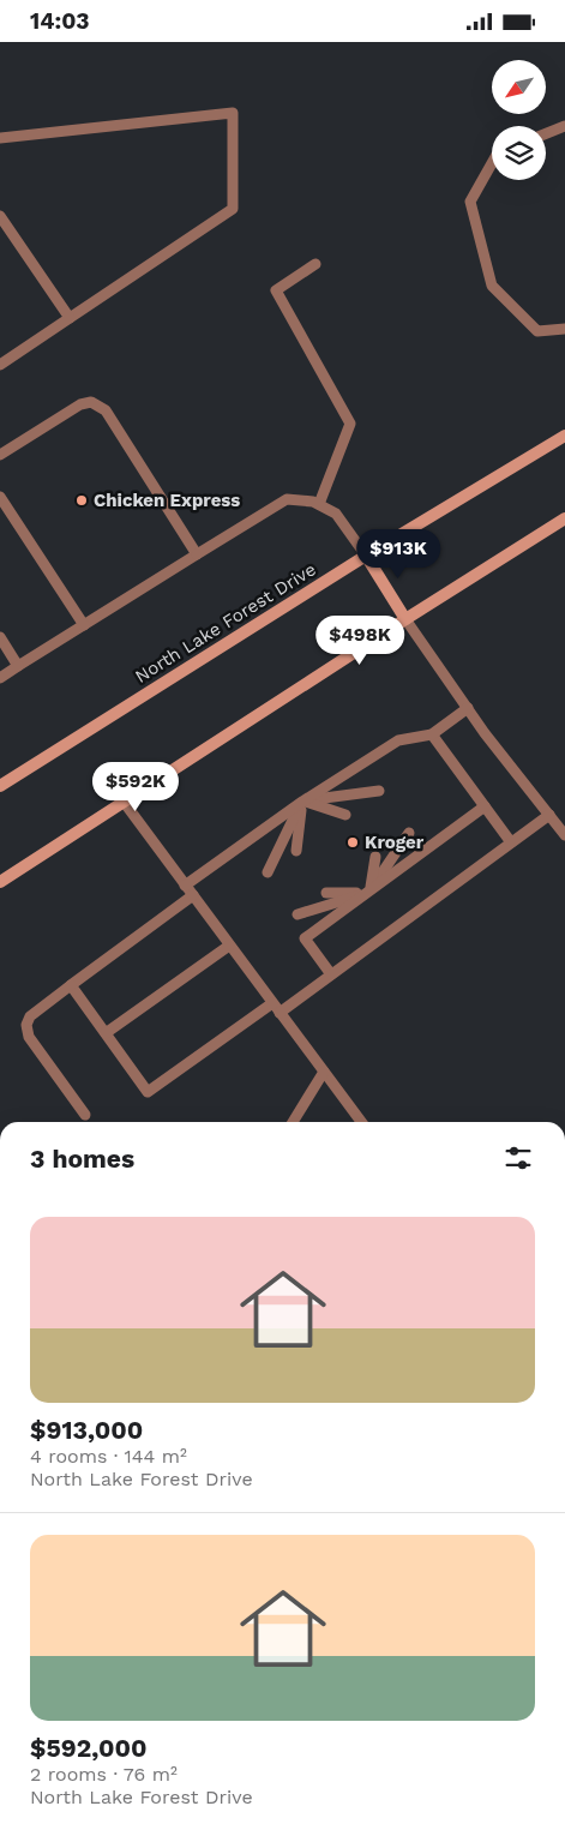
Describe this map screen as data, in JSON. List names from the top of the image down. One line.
{"streets":{"main road":["North Lake Forest Drive"]},"places":["Chicken Express","Kroger"],"north":"bottom left","page":{"status":"14:03","price":["$913K","$498K","$592K"],"heading":"3 homes","list":[{"name":"$913,000","note":"4 rooms · 144 m² · North Lake Forest Drive"},{"name":"$592,000","note":"2 rooms · 76 m² · North Lake Forest Drive"}]}}
